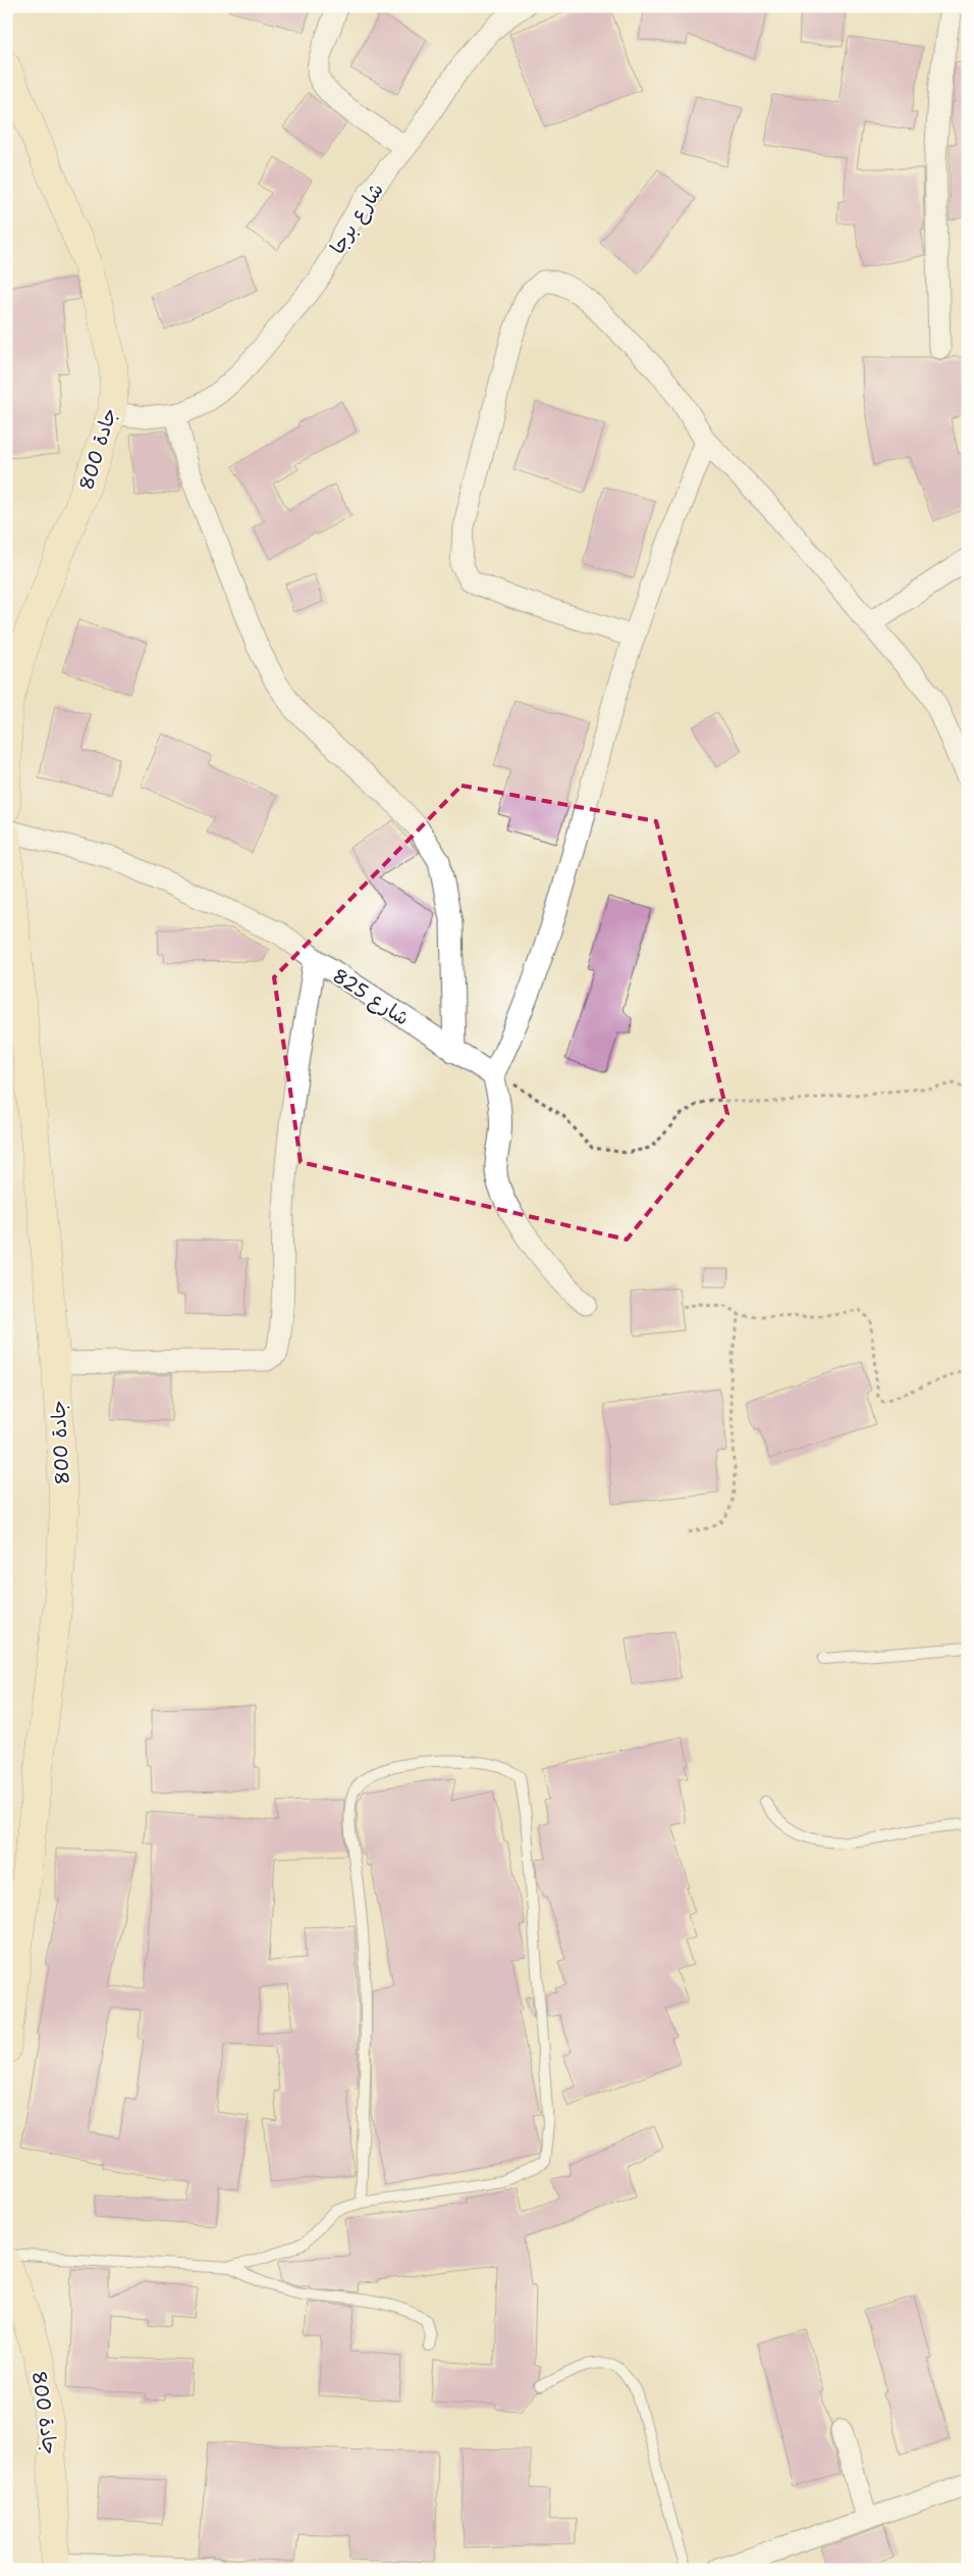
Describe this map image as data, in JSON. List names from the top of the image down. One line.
{"streets":{"main road":["جادة 800"],"street":["شارع برجا","شارع 825"]},"crossings":[["شارع برجا","جادة 800"]]}
